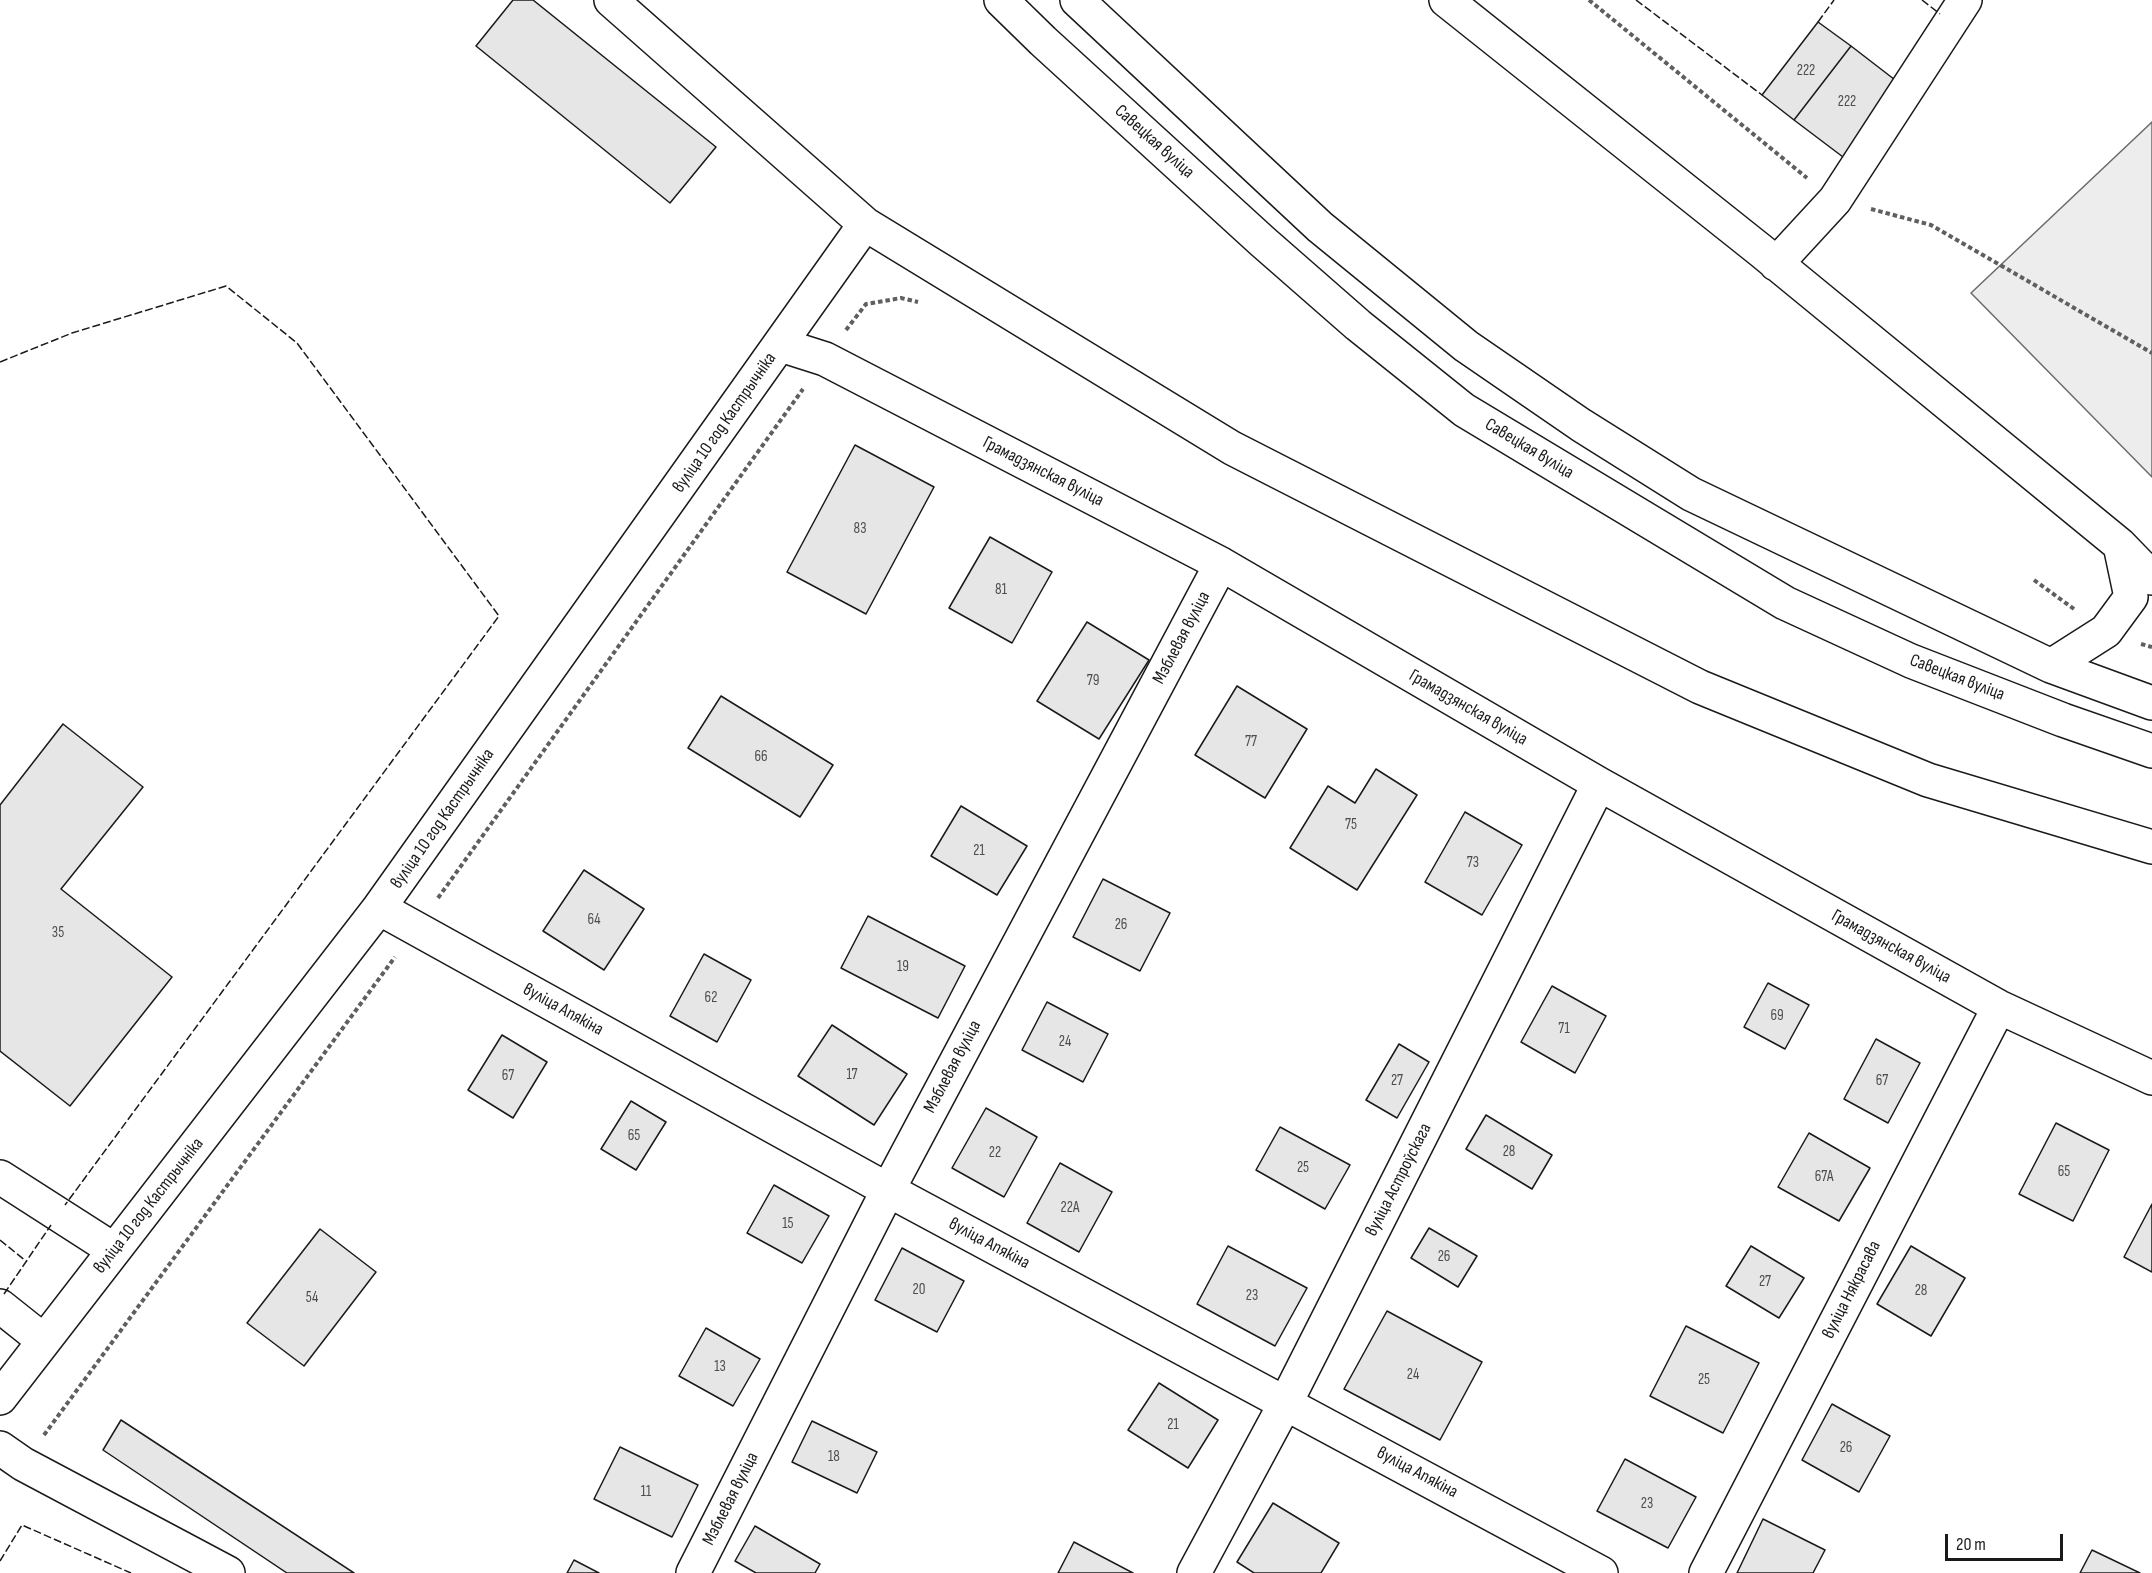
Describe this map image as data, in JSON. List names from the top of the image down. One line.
{"streets":{"street":["Савецкая вуліца","вуліца 10 год Кастрычніка","Грамадзянская вуліца","Мэблевая вуліца","вуліца Апякіна","вуліца Астроўскага","вуліца Някрасава"]},"crossings":[["вуліца 10 год Кастрычніка","Грамадзянская вуліца"],["вуліца 10 год Кастрычніка","вуліца Апякіна"],["Грамадзянская вуліца","Мэблевая вуліца"],["Грамадзянская вуліца","вуліца Астроўскага"],["Грамадзянская вуліца","вуліца Някрасава"],["Мэблевая вуліца","вуліца Апякіна"],["вуліца Апякіна","вуліца Астроўскага"]],"house_numbers":["222","222","83","81","79","77","66","75","21","73","64","26","35","19","62","69","71","24","17","67","27","67","65","28","22","25","65","67А","22А","15","26","27","20","28","23","54","13","24","25","21","26","18","11","23"],"scale_bar":"20 m"}
